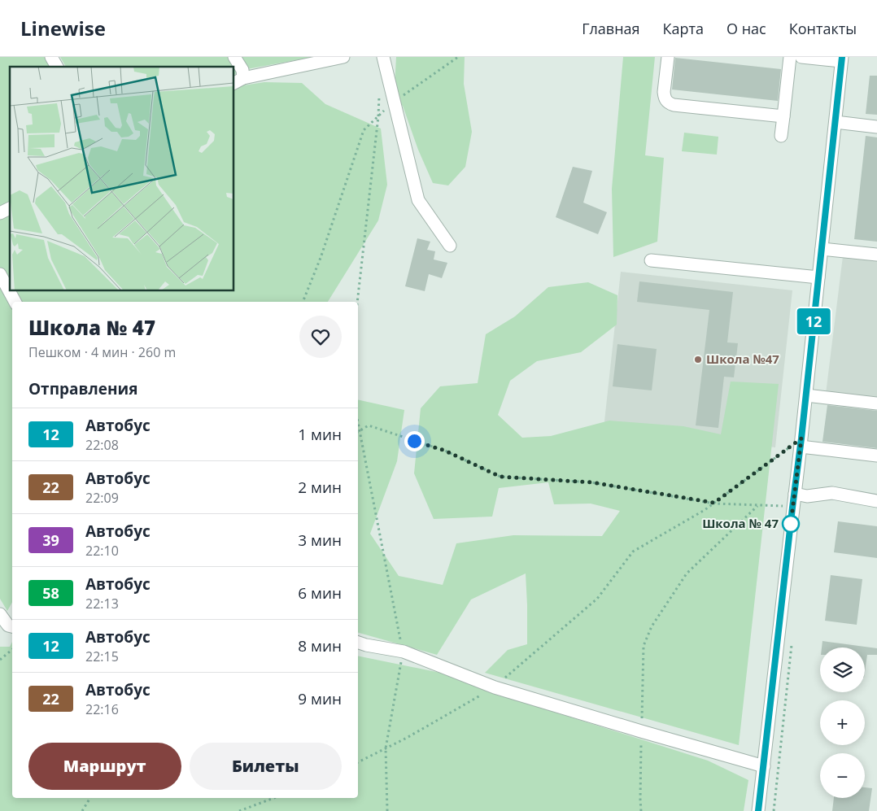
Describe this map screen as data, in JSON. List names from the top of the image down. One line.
{"places":["Школа №47","Школа № 47"],"lines":["bus line 12"],"page":{"header":"Linewise","nav":["Главная","Карта","О нас","Контакты"],"on_map":"12","heading":[["Школа № 47","Пешком · 4 мин · 260 m"],"Отправления"],"list":[{"mark":"12","name":"Автобус","note":"22:08","value":"1 мин"},{"mark":"22","name":"Автобус","note":"22:09","value":"2 мин"},{"mark":"39","name":"Автобус","note":"22:10","value":"3 мин"},{"mark":"58","name":"Автобус","note":"22:13","value":"6 мин"},{"mark":"12","name":"Автобус","note":"22:15","value":"8 мин"},{"mark":"22","name":"Автобус","note":"22:16","value":"9 мин"}],"map_buttons":["+","−"],"buttons":["Маршрут","Билеты"]}}
